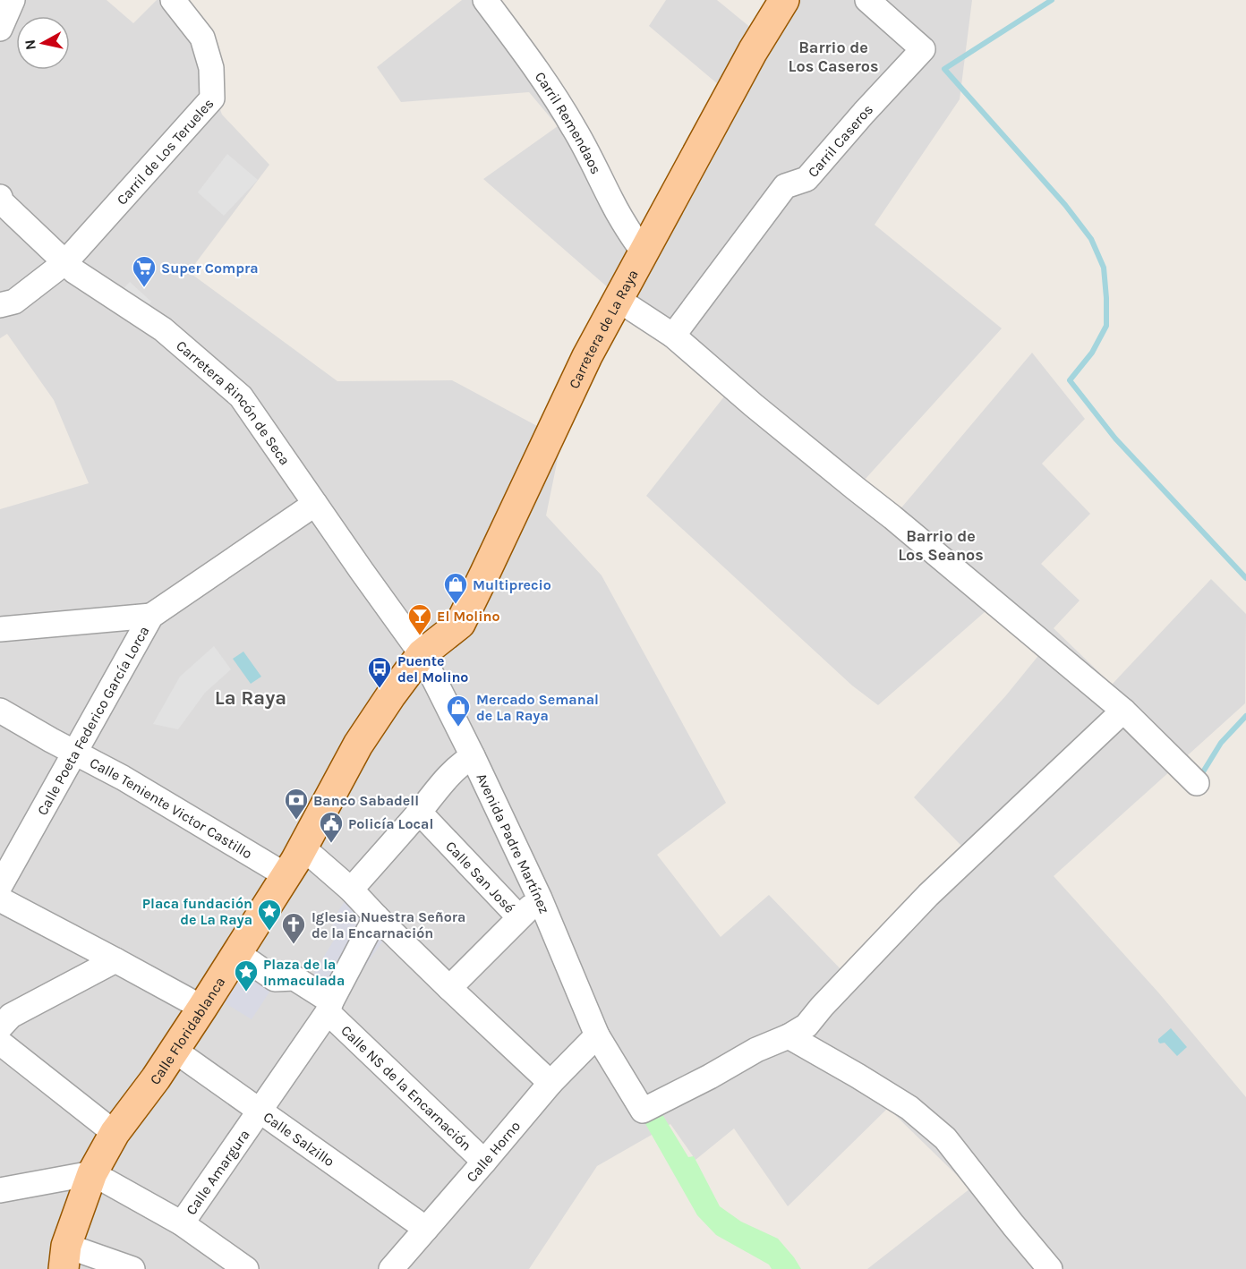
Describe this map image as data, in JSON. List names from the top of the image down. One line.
{"streets":{"main road":["Carretera de La Raya","Calle Floridablanca"],"street":["Carril Remendaos","Carril Caseros","Carril de Los Terueles","Carretera Rincón de Seca","Calle Poeta Federico García Lorca","Calle Teniente Victor Castillo","Avenida Padre Martínez","Calle San José","Calle NS de la Encarnación","Calle Salzillo","Calle Horno","Calle Amargura"]},"crossings":[["Carril Remendaos","Carretera de La Raya"],["Carril de Los Terueles","Carretera Rincón de Seca"],["Carretera de La Raya","Carretera Rincón de Seca"],["Carretera de La Raya","Avenida Padre Martínez"],["Carretera de La Raya","Calle Floridablanca"],["Carretera Rincón de Seca","Calle Poeta Federico García Lorca"],["Carretera Rincón de Seca","Avenida Padre Martínez"],["Carretera Rincón de Seca","Calle Floridablanca"],["Calle Poeta Federico García Lorca","Calle Teniente Victor Castillo"],["Calle Teniente Victor Castillo","Calle Floridablanca"],["Avenida Padre Martínez","Calle Floridablanca"],["Avenida Padre Martínez","Calle Horno"],["Calle Floridablanca","Calle NS de la Encarnación"],["Calle Floridablanca","Calle Salzillo"],["Calle NS de la Encarnación","Calle Horno"],["Calle NS de la Encarnación","Calle Amargura"],["Calle Salzillo","Calle Horno"],["Calle Salzillo","Calle Amargura"]],"districts":["Barrio de Los Caseros","Barrio de Los Seanos","La Raya"],"places":{"supermarket":["Super Compra"],"shop":["Multiprecio","Mercado Semanal de La Raya"],"bar":["El Molino"],"bus stop":["Puente del Molino"],"bank":["Banco Sabadell"],"public building":["Policía Local"],"place":["Placa fundación de La Raya","Plaza de la Inmaculada"],"church":["Iglesia Nuestra Señora de la Encarnación"]},"north":"left"}
